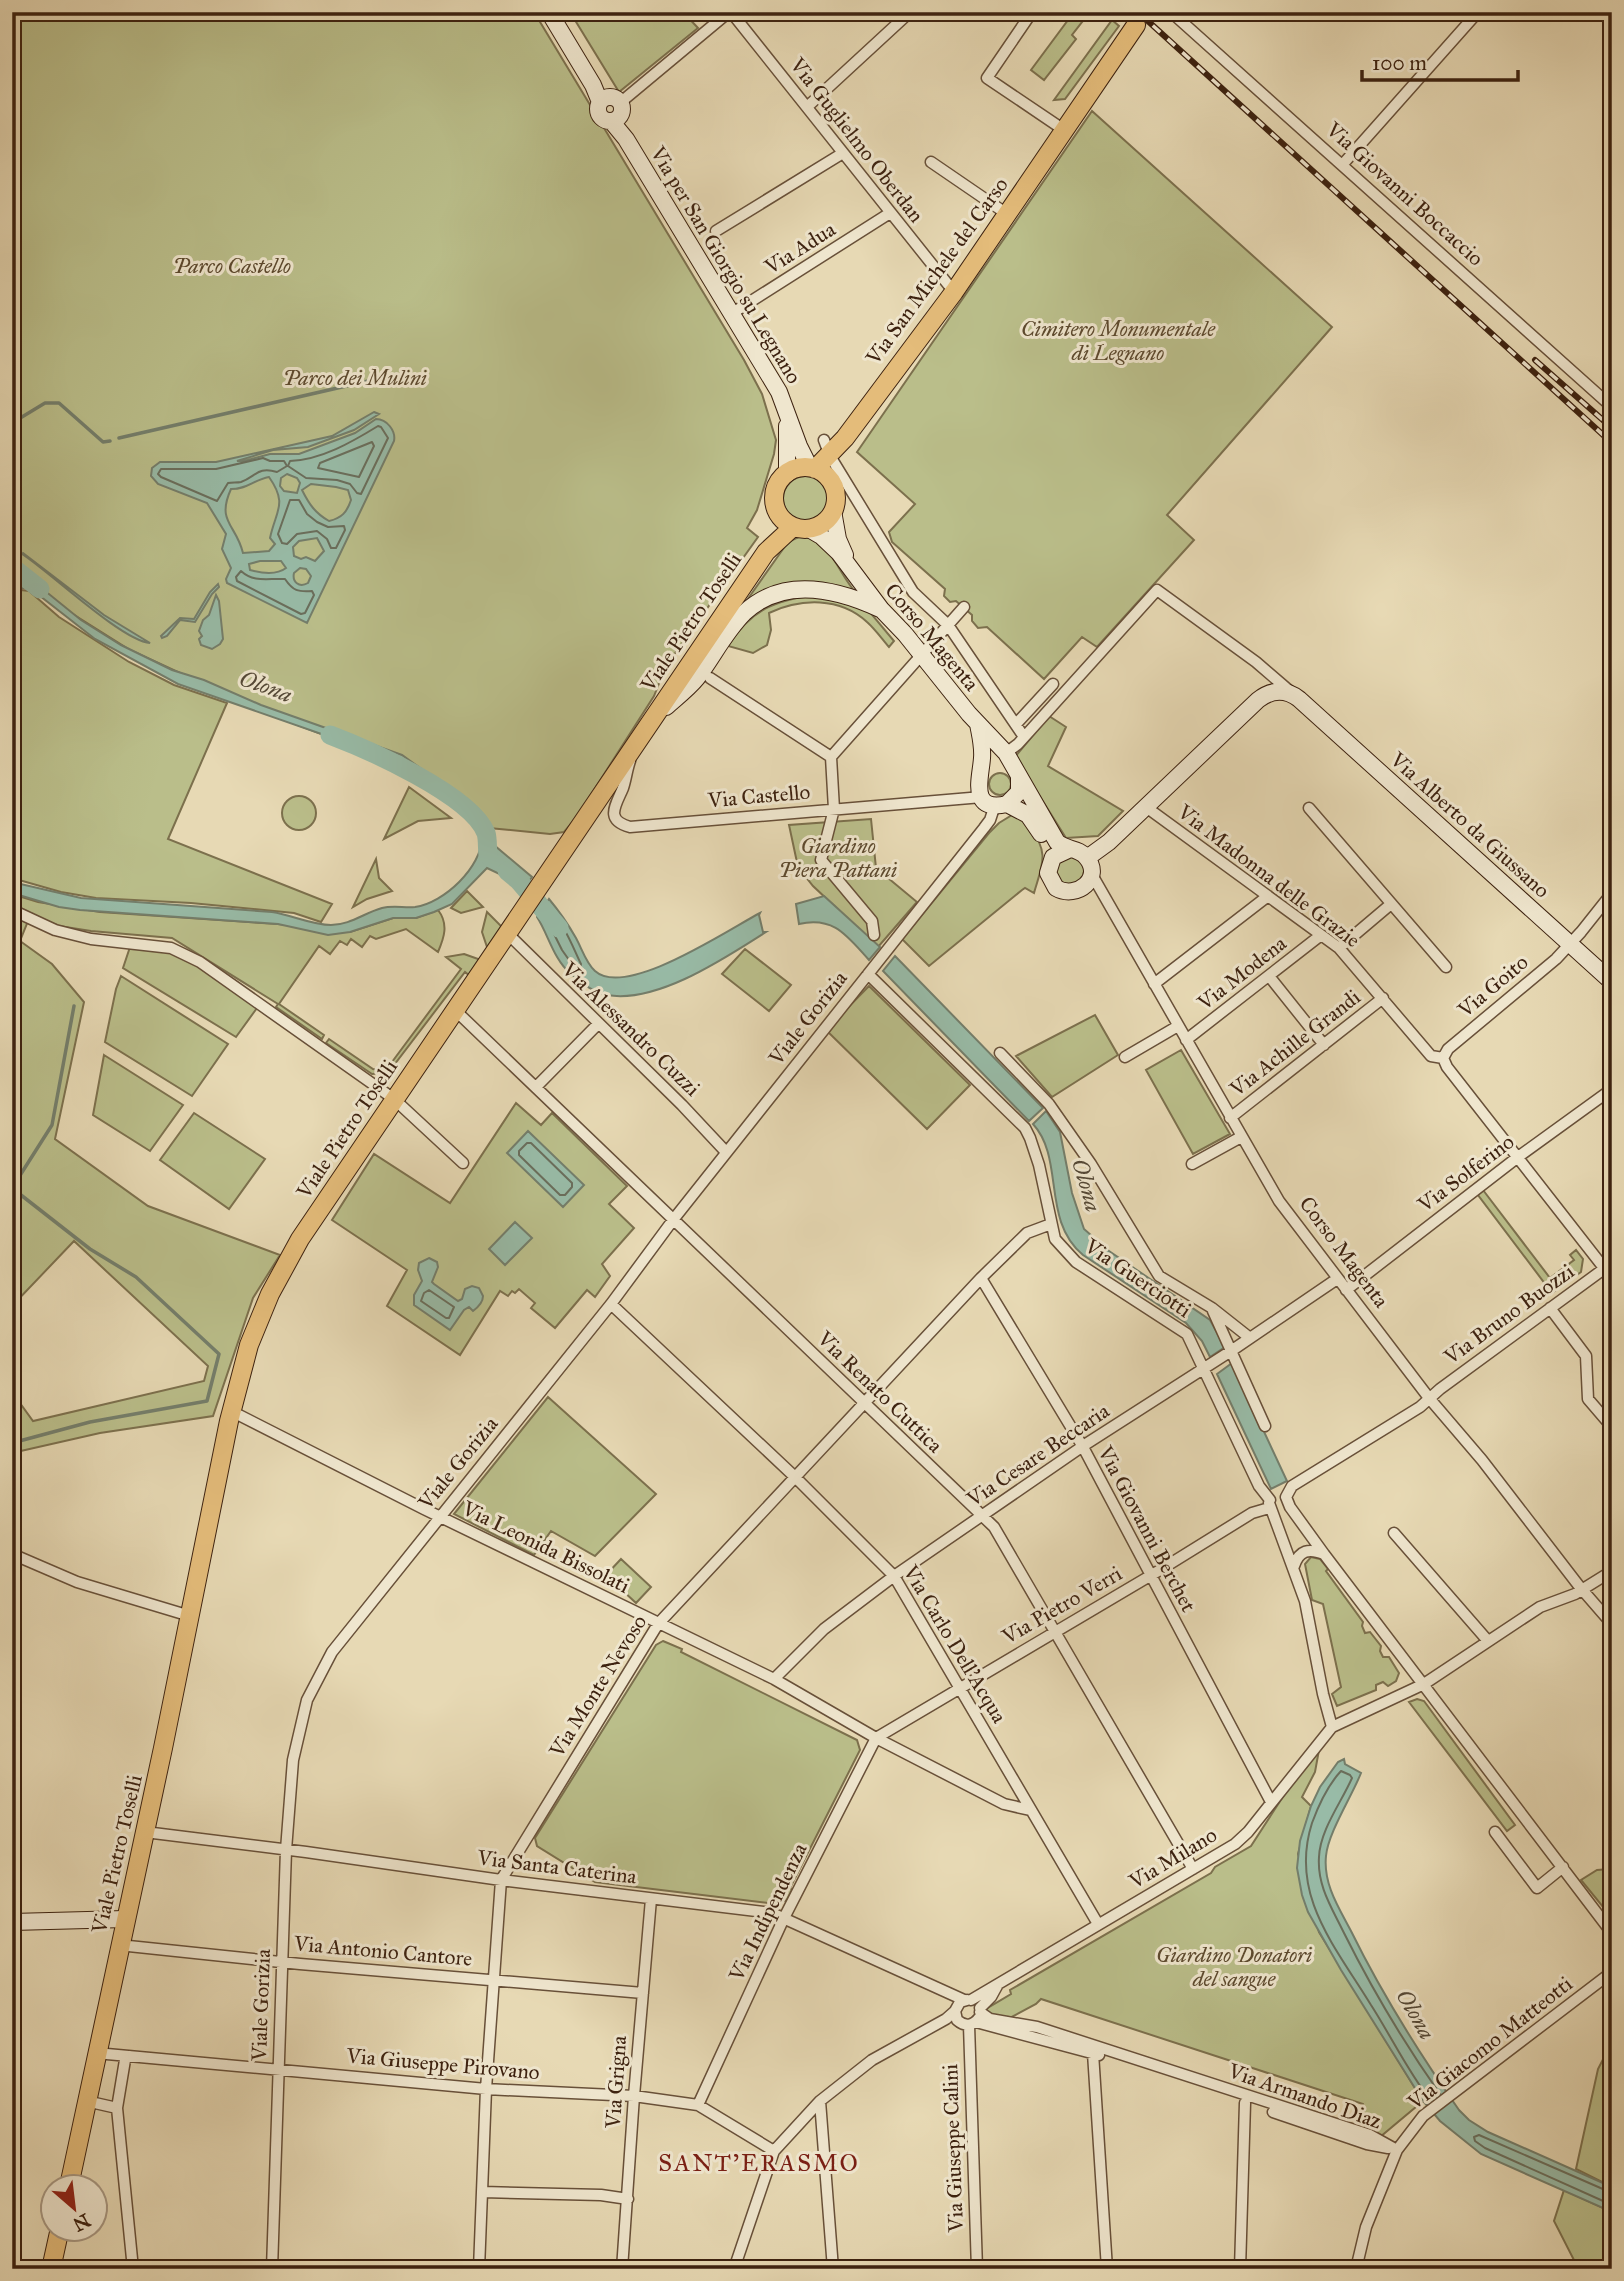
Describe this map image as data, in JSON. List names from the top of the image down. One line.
{"streets":{"main road":["Via San Michele del Carso","Viale Pietro Toselli"],"street":["Via Guglielmo Oberdan","Via Giovanni Boccaccio","Via Adua","Via per San Giorgio su Legnano","Corso Magenta","Via Castello","Via Alberto da Giussano","Via Madonna delle Grazie","Via Modena","Via Goito","Viale Gorizia","Via Alessandro Cuzzi","Via Achille Grandi","Via Solferino","Via Guerciotti","Via Bruno Buozzi","Via Renato Cuttica","Via Cesare Beccaria","Via Giovanni Berchet","Via Leonida Bissolati","Via Pietro Verri","Via Carlo Dell'Acqua","Via Monte Nevoso","Via Milano","Via Santa Caterina","Via Indipendenza","Via Antonio Cantore","Via Giacomo Matteotti","Via Giuseppe Pirovano","Via Grigna","Via Armando Diaz","Via Giuseppe Calini"]},"crossings":[["Via Guglielmo Oberdan","Via Adua"],["Via Guglielmo Oberdan","Via San Michele del Carso"],["Via Adua","Via per San Giorgio su Legnano"],["Via per San Giorgio su Legnano","Via San Michele del Carso"],["Via per San Giorgio su Legnano","Viale Pietro Toselli"],["Via per San Giorgio su Legnano","Corso Magenta"],["Via San Michele del Carso","Viale Pietro Toselli"],["Via San Michele del Carso","Corso Magenta"],["Viale Pietro Toselli","Corso Magenta"],["Viale Pietro Toselli","Via Castello"],["Viale Pietro Toselli","Via Alessandro Cuzzi"],["Viale Pietro Toselli","Via Renato Cuttica"],["Viale Pietro Toselli","Via Leonida Bissolati"],["Viale Pietro Toselli","Via Santa Caterina"],["Viale Pietro Toselli","Via Antonio Cantore"],["Viale Pietro Toselli","Via Giuseppe Pirovano"],["Corso Magenta","Via Castello"],["Corso Magenta","Via Modena"],["Corso Magenta","Viale Gorizia"],["Corso Magenta","Via Achille Grandi"],["Corso Magenta","Via Solferino"],["Corso Magenta","Via Bruno Buozzi"],["Corso Magenta","Via Cesare Beccaria"],["Via Castello","Viale Gorizia"],["Via Alberto da Giussano","Via Goito"],["Via Madonna delle Grazie","Via Modena"],["Via Madonna delle Grazie","Via Goito"],["Via Madonna delle Grazie","Via Achille Grandi"],["Via Madonna delle Grazie","Via Solferino"],["Via Madonna delle Grazie","Via Bruno Buozzi"],["Viale Gorizia","Via Alessandro Cuzzi"],["Viale Gorizia","Via Guerciotti"],["Viale Gorizia","Via Renato Cuttica"],["Viale Gorizia","Via Leonida Bissolati"],["Viale Gorizia","Via Carlo Dell'Acqua"],["Viale Gorizia","Via Santa Caterina"],["Viale Gorizia","Via Antonio Cantore"],["Viale Gorizia","Via Giuseppe Pirovano"],["Via Guerciotti","Via Cesare Beccaria"],["Via Guerciotti","Via Pietro Verri"],["Via Guerciotti","Via Monte Nevoso"],["Via Guerciotti","Via Milano"],["Via Renato Cuttica","Via Cesare Beccaria"],["Via Renato Cuttica","Via Pietro Verri"],["Via Renato Cuttica","Via Monte Nevoso"],["Via Renato Cuttica","Via Milano"],["Via Cesare Beccaria","Via Giovanni Berchet"],["Via Cesare Beccaria","Via Leonida Bissolati"],["Via Cesare Beccaria","Via Carlo Dell'Acqua"],["Via Giovanni Berchet","Via Pietro Verri"],["Via Giovanni Berchet","Via Monte Nevoso"],["Via Giovanni Berchet","Via Milano"],["Via Leonida Bissolati","Via Pietro Verri"],["Via Leonida Bissolati","Via Carlo Dell'Acqua"],["Via Leonida Bissolati","Via Monte Nevoso"],["Via Leonida Bissolati","Via Indipendenza"],["Via Pietro Verri","Via Carlo Dell'Acqua"],["Via Pietro Verri","Via Indipendenza"],["Via Carlo Dell'Acqua","Via Monte Nevoso"],["Via Carlo Dell'Acqua","Via Milano"],["Via Monte Nevoso","Via Santa Caterina"],["Via Monte Nevoso","Via Antonio Cantore"],["Via Monte Nevoso","Via Giuseppe Pirovano"],["Via Milano","Via Santa Caterina"],["Via Milano","Via Giuseppe Pirovano"],["Via Milano","Via Armando Diaz"],["Via Milano","Via Giuseppe Calini"],["Via Santa Caterina","Via Indipendenza"],["Via Santa Caterina","Via Grigna"],["Via Santa Caterina","Via Armando Diaz"],["Via Santa Caterina","Via Giuseppe Calini"],["Via Indipendenza","Via Giuseppe Pirovano"],["Via Antonio Cantore","Via Grigna"],["Via Giacomo Matteotti","Via Armando Diaz"],["Via Giuseppe Pirovano","Via Grigna"],["Via Armando Diaz","Via Giuseppe Calini"]],"districts":["SANT'ERASMO"],"water":["Olona"],"parks":["Parco Castello","Cimitero Monumentale di Legnano","Parco dei Mulini","Giardino Piera Pattani","Giardino Donatori del sangue"],"scale_bar":"100 m","north":"bottom right"}
